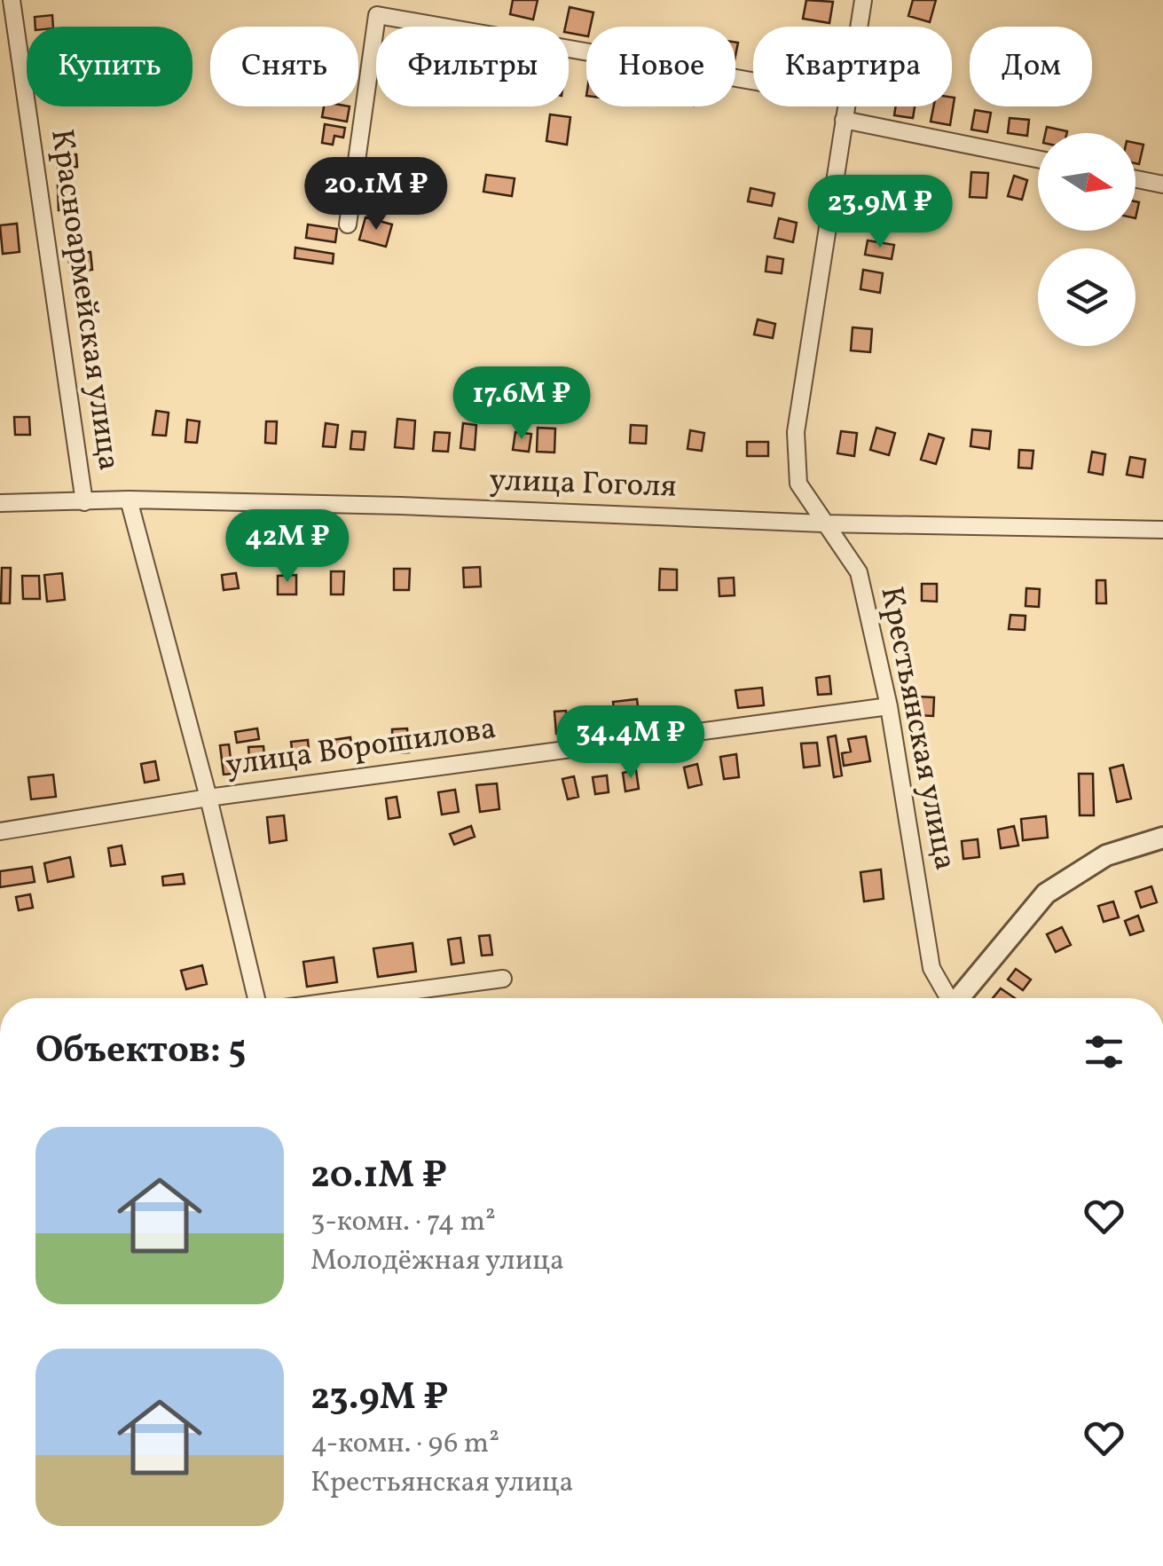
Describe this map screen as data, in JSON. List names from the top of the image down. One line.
{"streets":{"street":["Красноармейская улица","улица Гоголя","Крестьянская улица","улица Ворошилова"]},"crossings":[["Красноармейская улица","улица Гоголя"],["Красноармейская улица","улица Ворошилова"],["улица Гоголя","Крестьянская улица"],["Крестьянская улица","улица Ворошилова"]],"north":"right","page":{"chip":["Купить","Снять","Фильтры","Новое","Квартира","Дом"],"price":["20.1M ₽","23.9M ₽","17.6M ₽","42M ₽","34.4M ₽"],"heading":"Объектов: 5","list":[{"name":"20.1M ₽","note":"3-комн. · 74 m² · Молодёжная улица"},{"name":"23.9M ₽","note":"4-комн. · 96 m² · Крестьянская улица"}]}}
